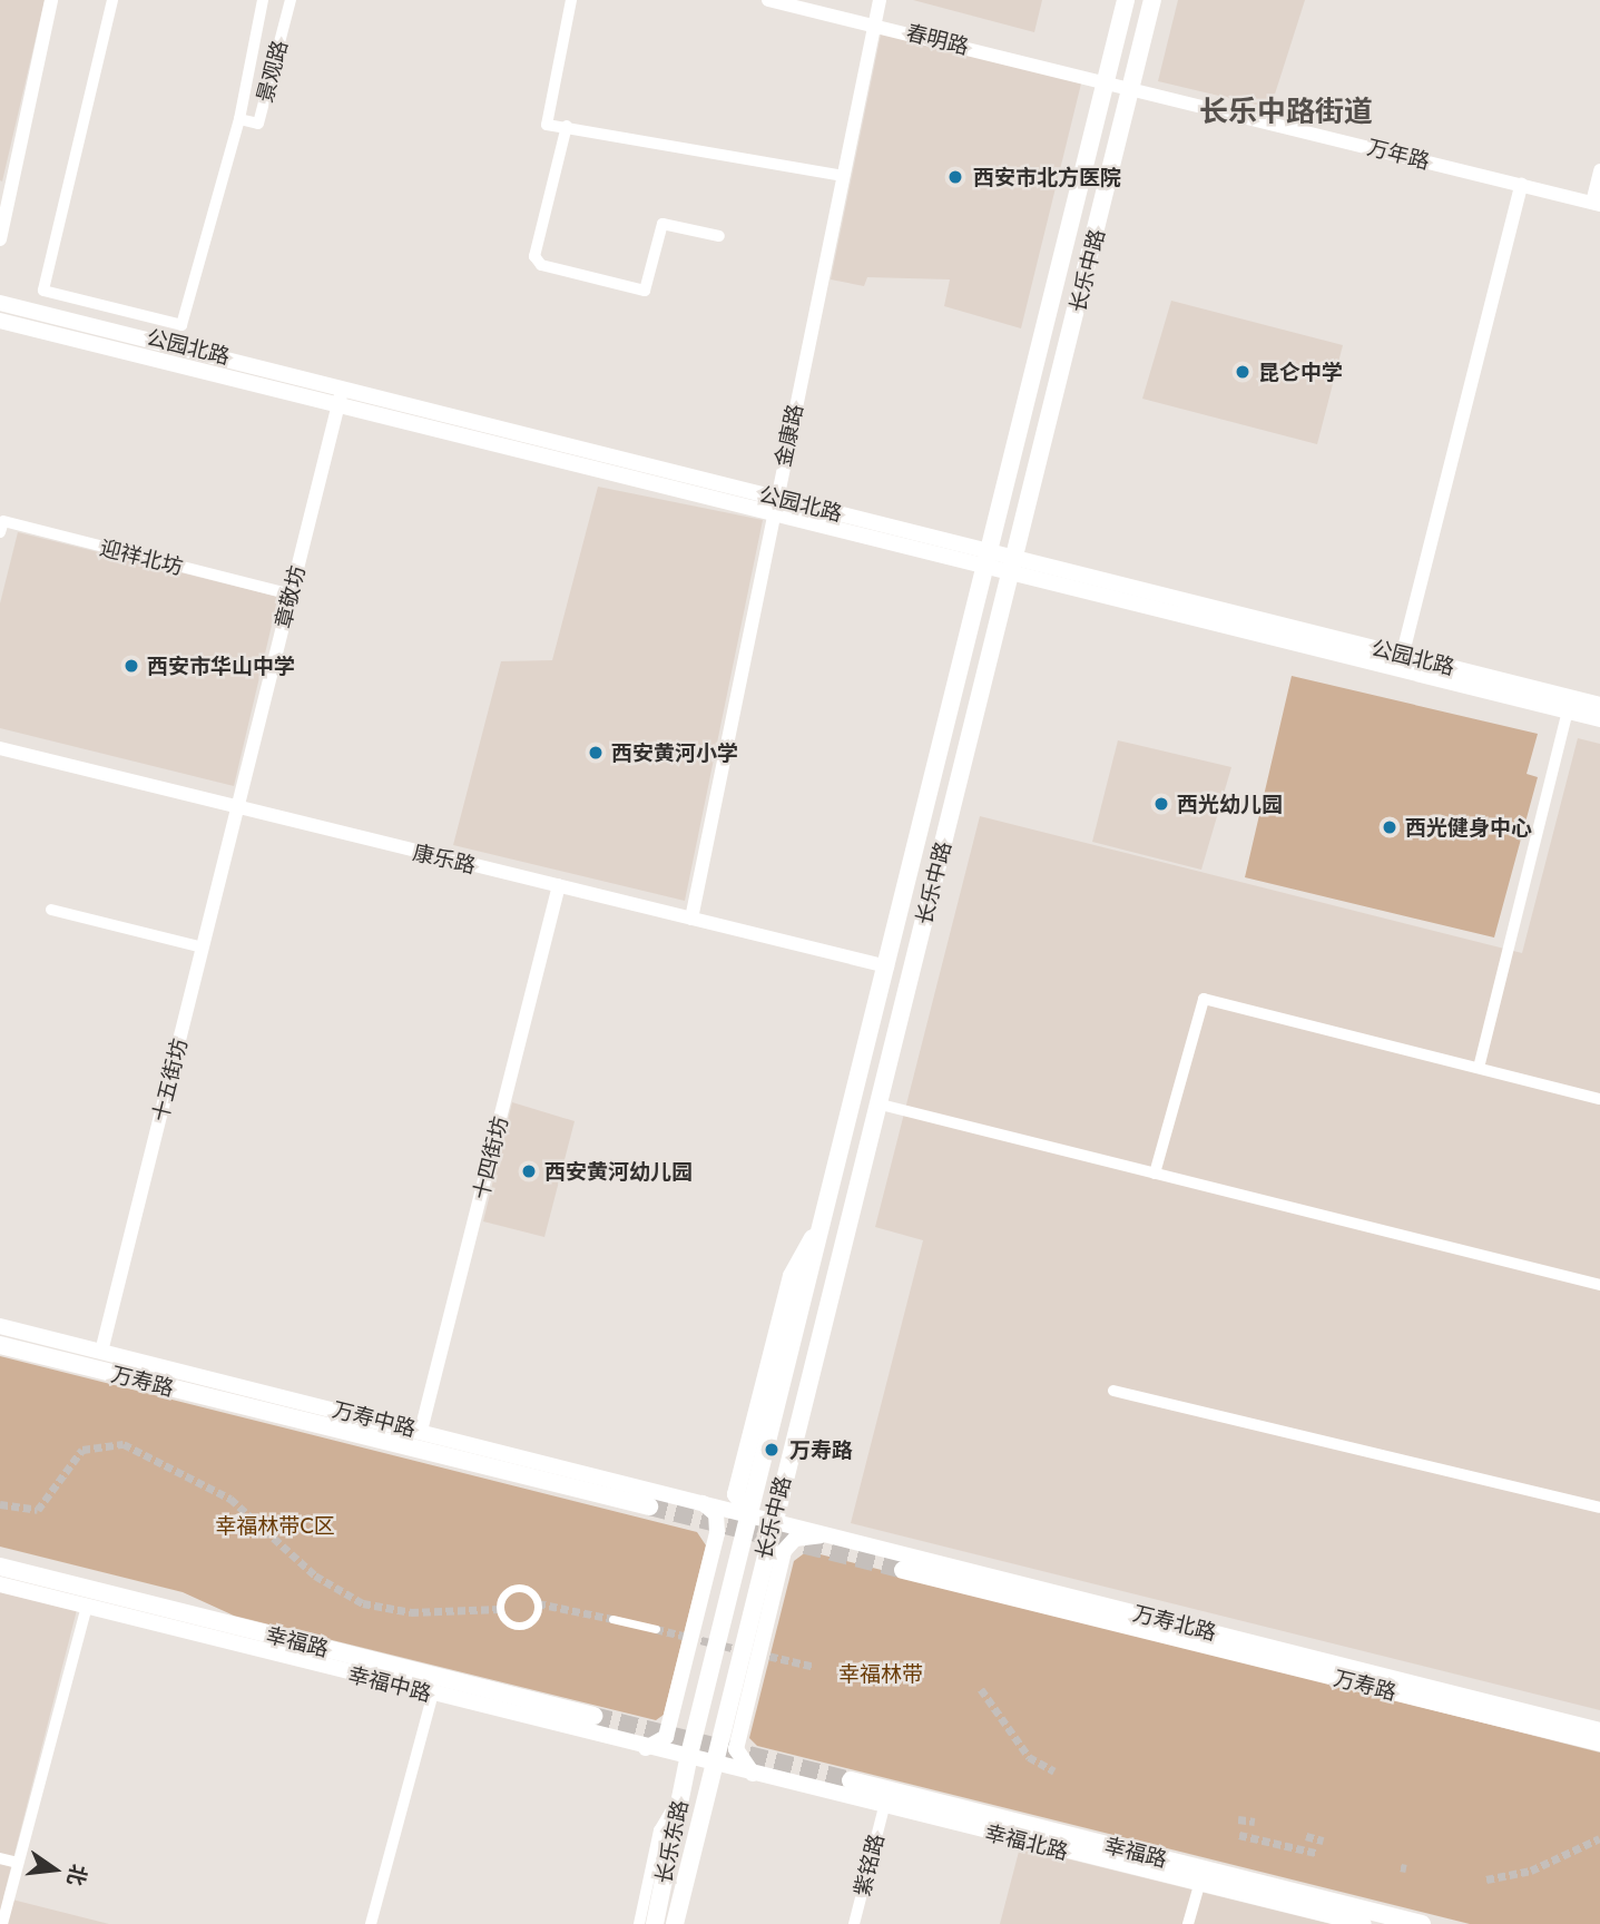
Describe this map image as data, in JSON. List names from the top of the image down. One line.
{"streets":{"main road":["长乐中路","公园北路","万寿路","万寿中路","万寿北路","幸福路","幸福中路","长乐东路","幸福北路"],"street":["春明路","景观路","万年路","金康路","迎祥北坊","章敬坊","康乐路","十五街坊","十四街坊","紫铭路"]},"crossings":[["春明路","万年路"],["春明路","长乐中路"],["春明路","金康路"],["万年路","长乐中路"],["长乐中路","公园北路"],["长乐中路","康乐路"],["长乐中路","万寿中路"],["长乐中路","万寿北路"],["长乐中路","幸福中路"],["长乐中路","长乐东路"],["长乐中路","幸福北路"],["公园北路","金康路"],["公园北路","章敬坊"],["金康路","康乐路"],["迎祥北坊","章敬坊"],["章敬坊","康乐路"],["章敬坊","十五街坊"],["康乐路","十五街坊"],["康乐路","十四街坊"],["十五街坊","万寿中路"],["十四街坊","万寿中路"],["万寿路","万寿中路"],["万寿中路","万寿北路"],["幸福中路","长乐东路"],["幸福中路","幸福北路"],["长乐东路","幸福北路"],["幸福北路","紫铭路"]],"districts":["长乐中路街道"],"parks":["幸福林带C区","幸福林带"],"places":["西安市北方医院","昆仑中学","西安市华山中学","西安黄河小学","西光幼儿园","西光健身中心","西安黄河幼儿园","万寿路"],"north":"right"}
